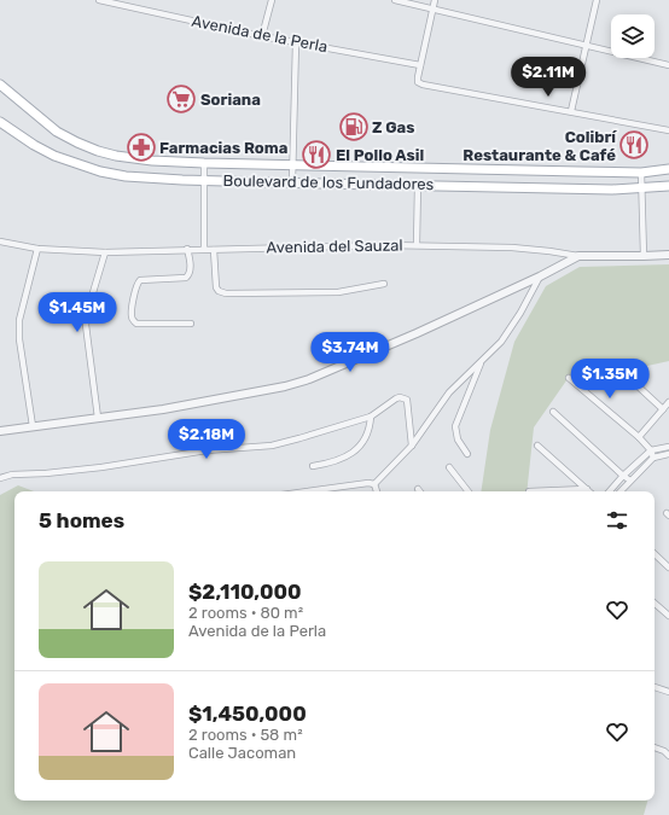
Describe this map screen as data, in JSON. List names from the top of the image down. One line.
{"streets":{"main road":["Boulevard de los Fundadores"],"street":["Avenida de la Perla","Avenida del Sauzal"]},"places":{"supermarket":["Soriana"],"fuel station":["Z Gas"],"restaurant":["Colibrí Restaurante & Café","El Pollo Asil"],"pharmacy":["Farmacias Roma"]},"page":{"price":["$2.11M","$1.45M","$3.74M","$1.35M","$2.18M"],"heading":"5 homes","list":[{"name":"$2,110,000","note":"2 rooms · 80 m² · Avenida de la Perla"},{"name":"$1,450,000","note":"2 rooms · 58 m² · Calle Jacoman"}]}}
